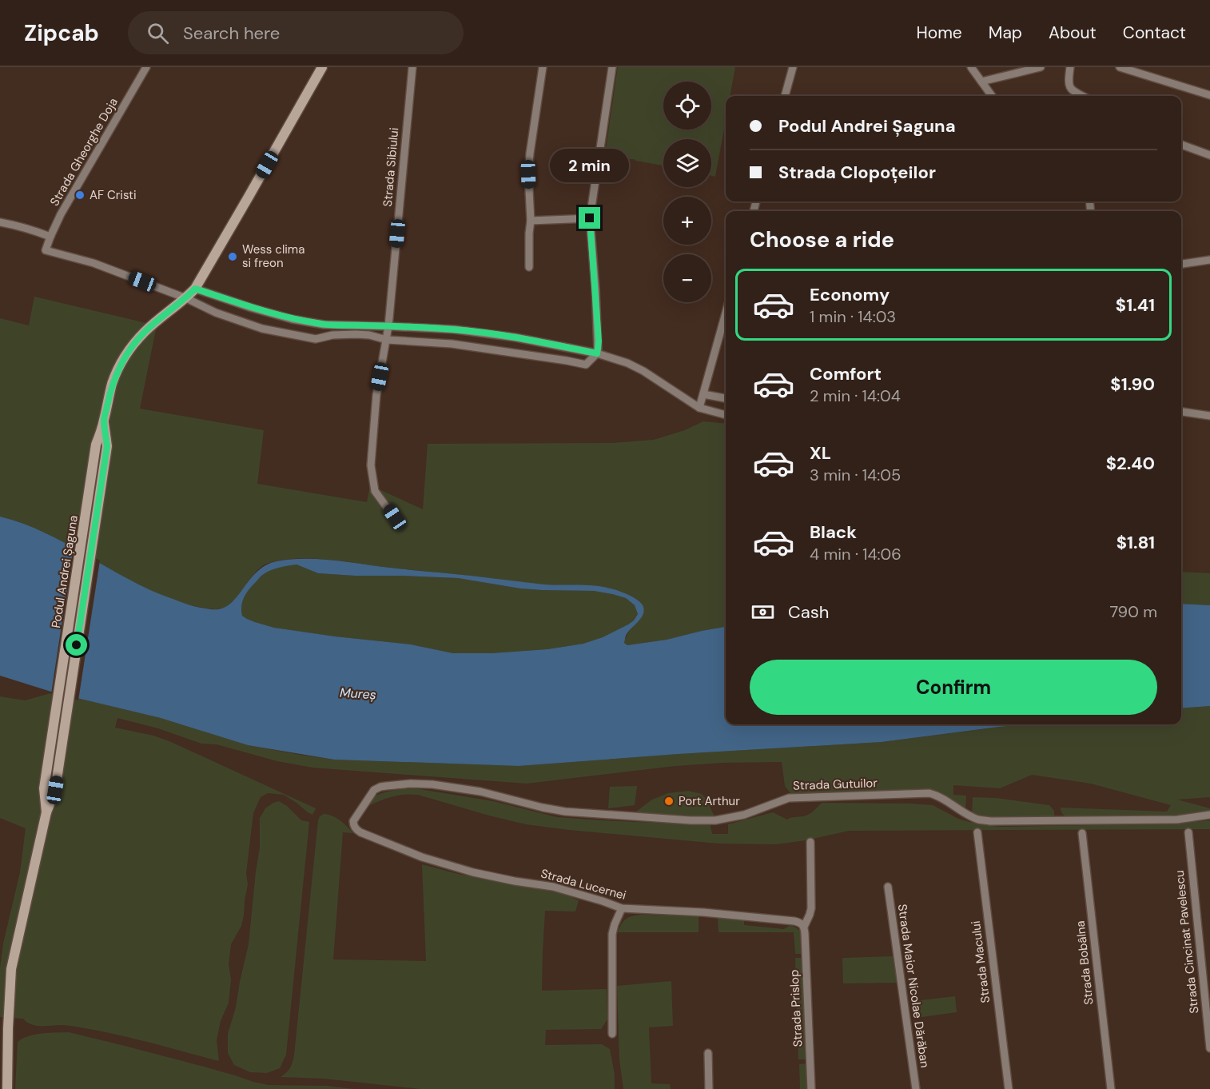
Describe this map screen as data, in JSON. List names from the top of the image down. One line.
{"streets":{"street":["Strada Gheorghe Doja","Strada Sibiului","Podul Andrei Șaguna","Strada Gutuilor","Strada Lucernei","Strada Cincinat Pavelescu","Strada Macului","Strada Bobâlna","Strada Maior Nicolae Dărăban","Strada Prislop"]},"crossings":[["Strada Gheorghe Doja","Podul Andrei Șaguna"],["Strada Gutuilor","Strada Lucernei"],["Strada Lucernei","Strada Prislop"]],"water":["Mureș"],"places":["AF Cristi","Wess clima si freon","Port Arthur"],"page":{"header":"Zipcab","search":"Search here","nav":["Home","Map","About","Contact"],"map_buttons":["+","−"],"banner":["Podul Andrei Șaguna","Strada Clopoțeilor"],"bubble":"2 min","heading":"Choose a ride","list":[{"name":"Economy","note":"1 min · 14:03","value":"$1.41"},{"name":"Comfort","note":"2 min · 14:04","value":"$1.90"},{"name":"XL","note":"3 min · 14:05","value":"$2.40"},{"name":"Black","note":"4 min · 14:06","value":"$1.81"}],"pay":["Cash","790 m"],"buttons":"Confirm"}}
